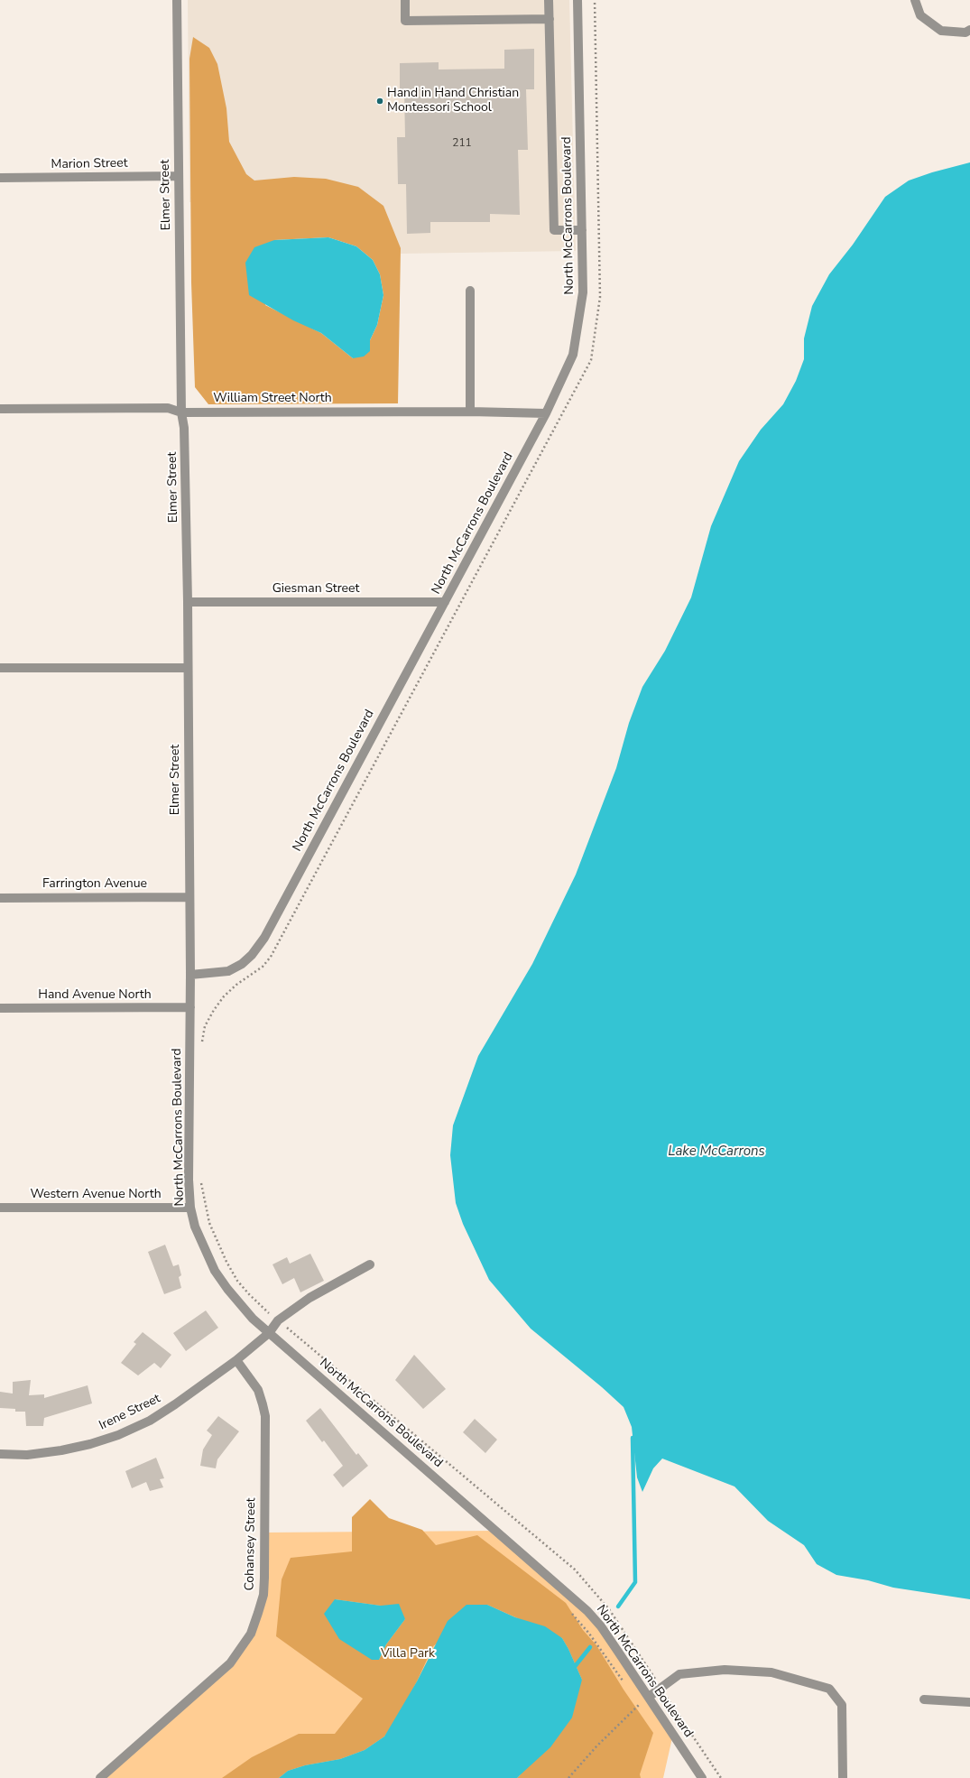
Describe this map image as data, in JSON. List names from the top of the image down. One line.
{"streets":{"street":["Marion Street","Elmer Street","North McCarrons Boulevard","William Street North","Giesman Street","Farrington Avenue","Hand Avenue North","Western Avenue North","Irene Street","Cohansey Street"]},"crossings":[["Marion Street","Elmer Street"],["Elmer Street","North McCarrons Boulevard"],["Elmer Street","William Street North"],["Elmer Street","Giesman Street"],["Elmer Street","Farrington Avenue"],["North McCarrons Boulevard","William Street North"],["North McCarrons Boulevard","Giesman Street"],["North McCarrons Boulevard","Hand Avenue North"],["North McCarrons Boulevard","Western Avenue North"],["North McCarrons Boulevard","Irene Street"],["Irene Street","Cohansey Street"]],"water":["Lake McCarrons"],"parks":["Villa Park"],"places":["Hand in Hand Christian Montessori School"],"house_numbers":["211"]}
